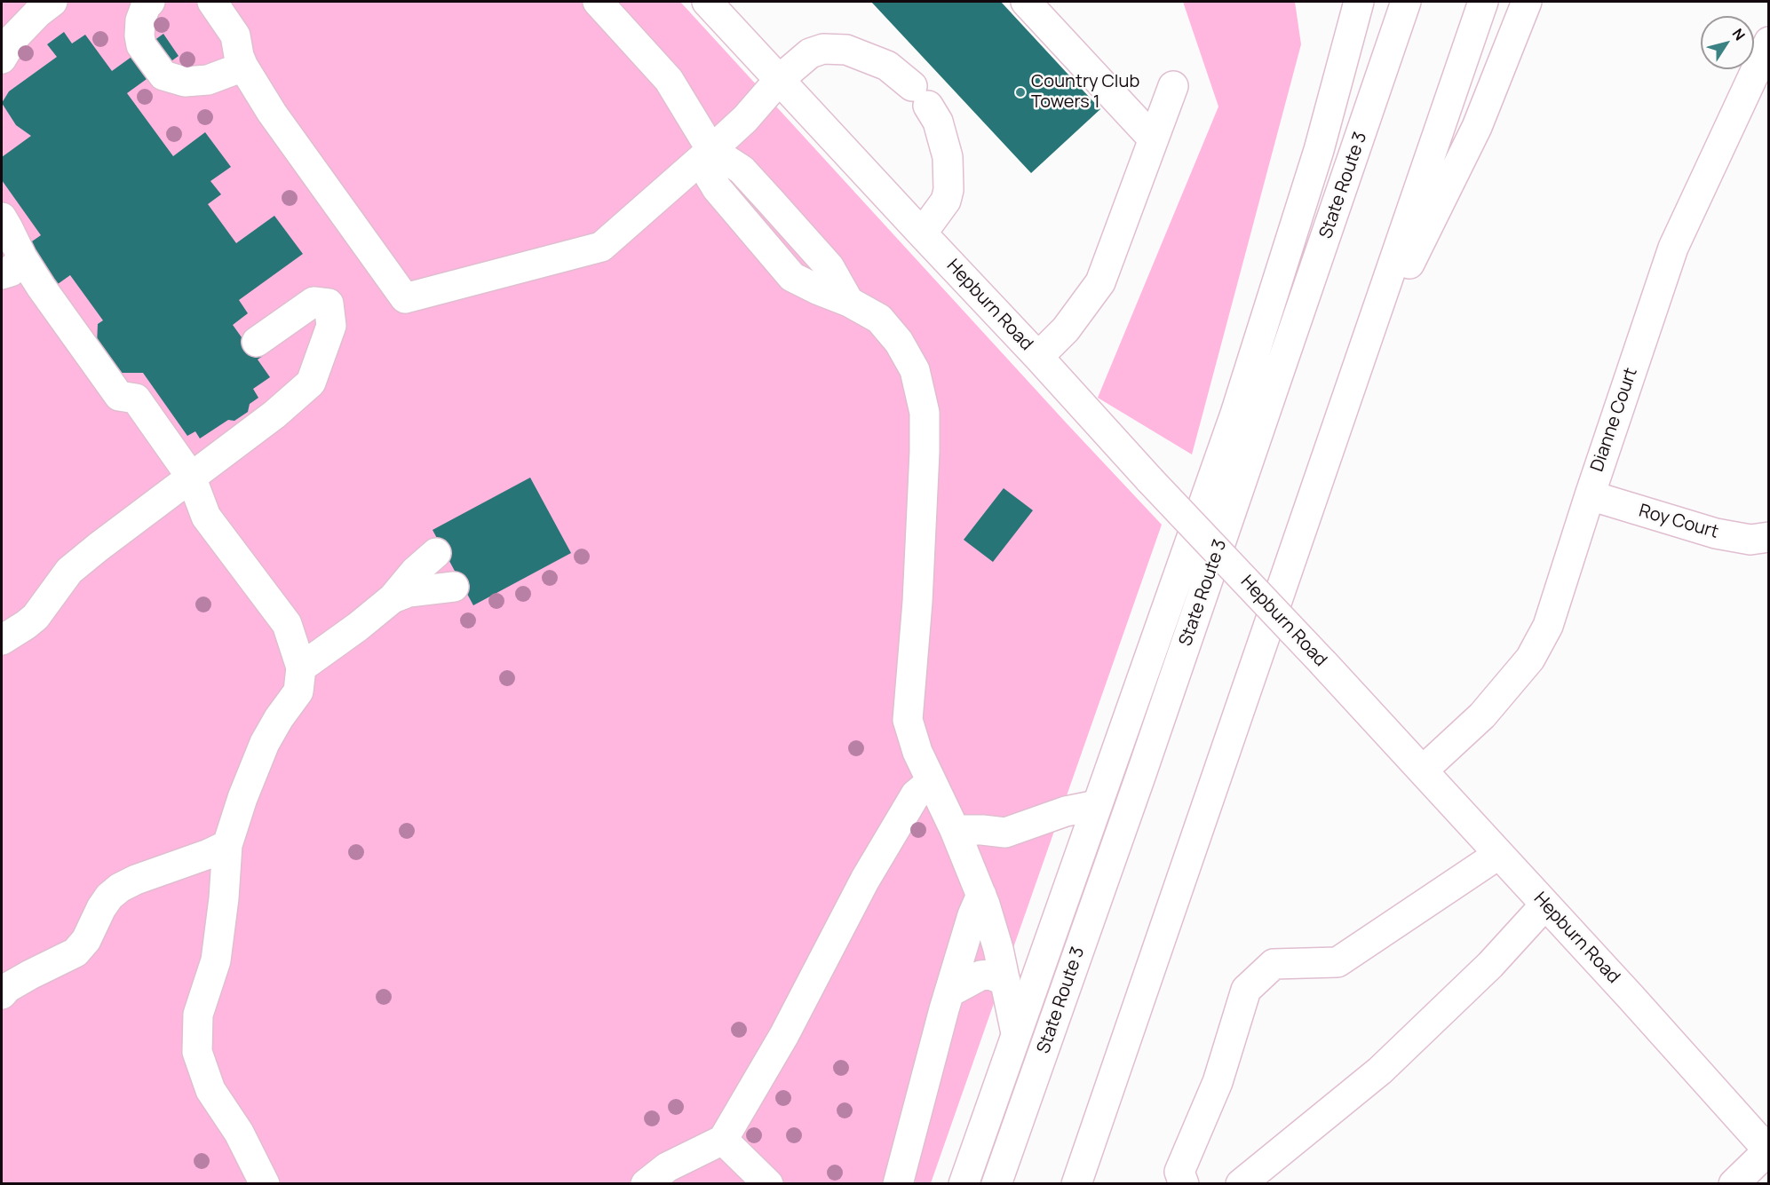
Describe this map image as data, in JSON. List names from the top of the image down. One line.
{"streets":{"main road":["State Route 3","Hepburn Road","Dianne Court","Roy Court"]},"crossings":[["Hepburn Road","Dianne Court"],["Dianne Court","Roy Court"]],"places":["Country Club Towers 1"],"north":"top right"}
